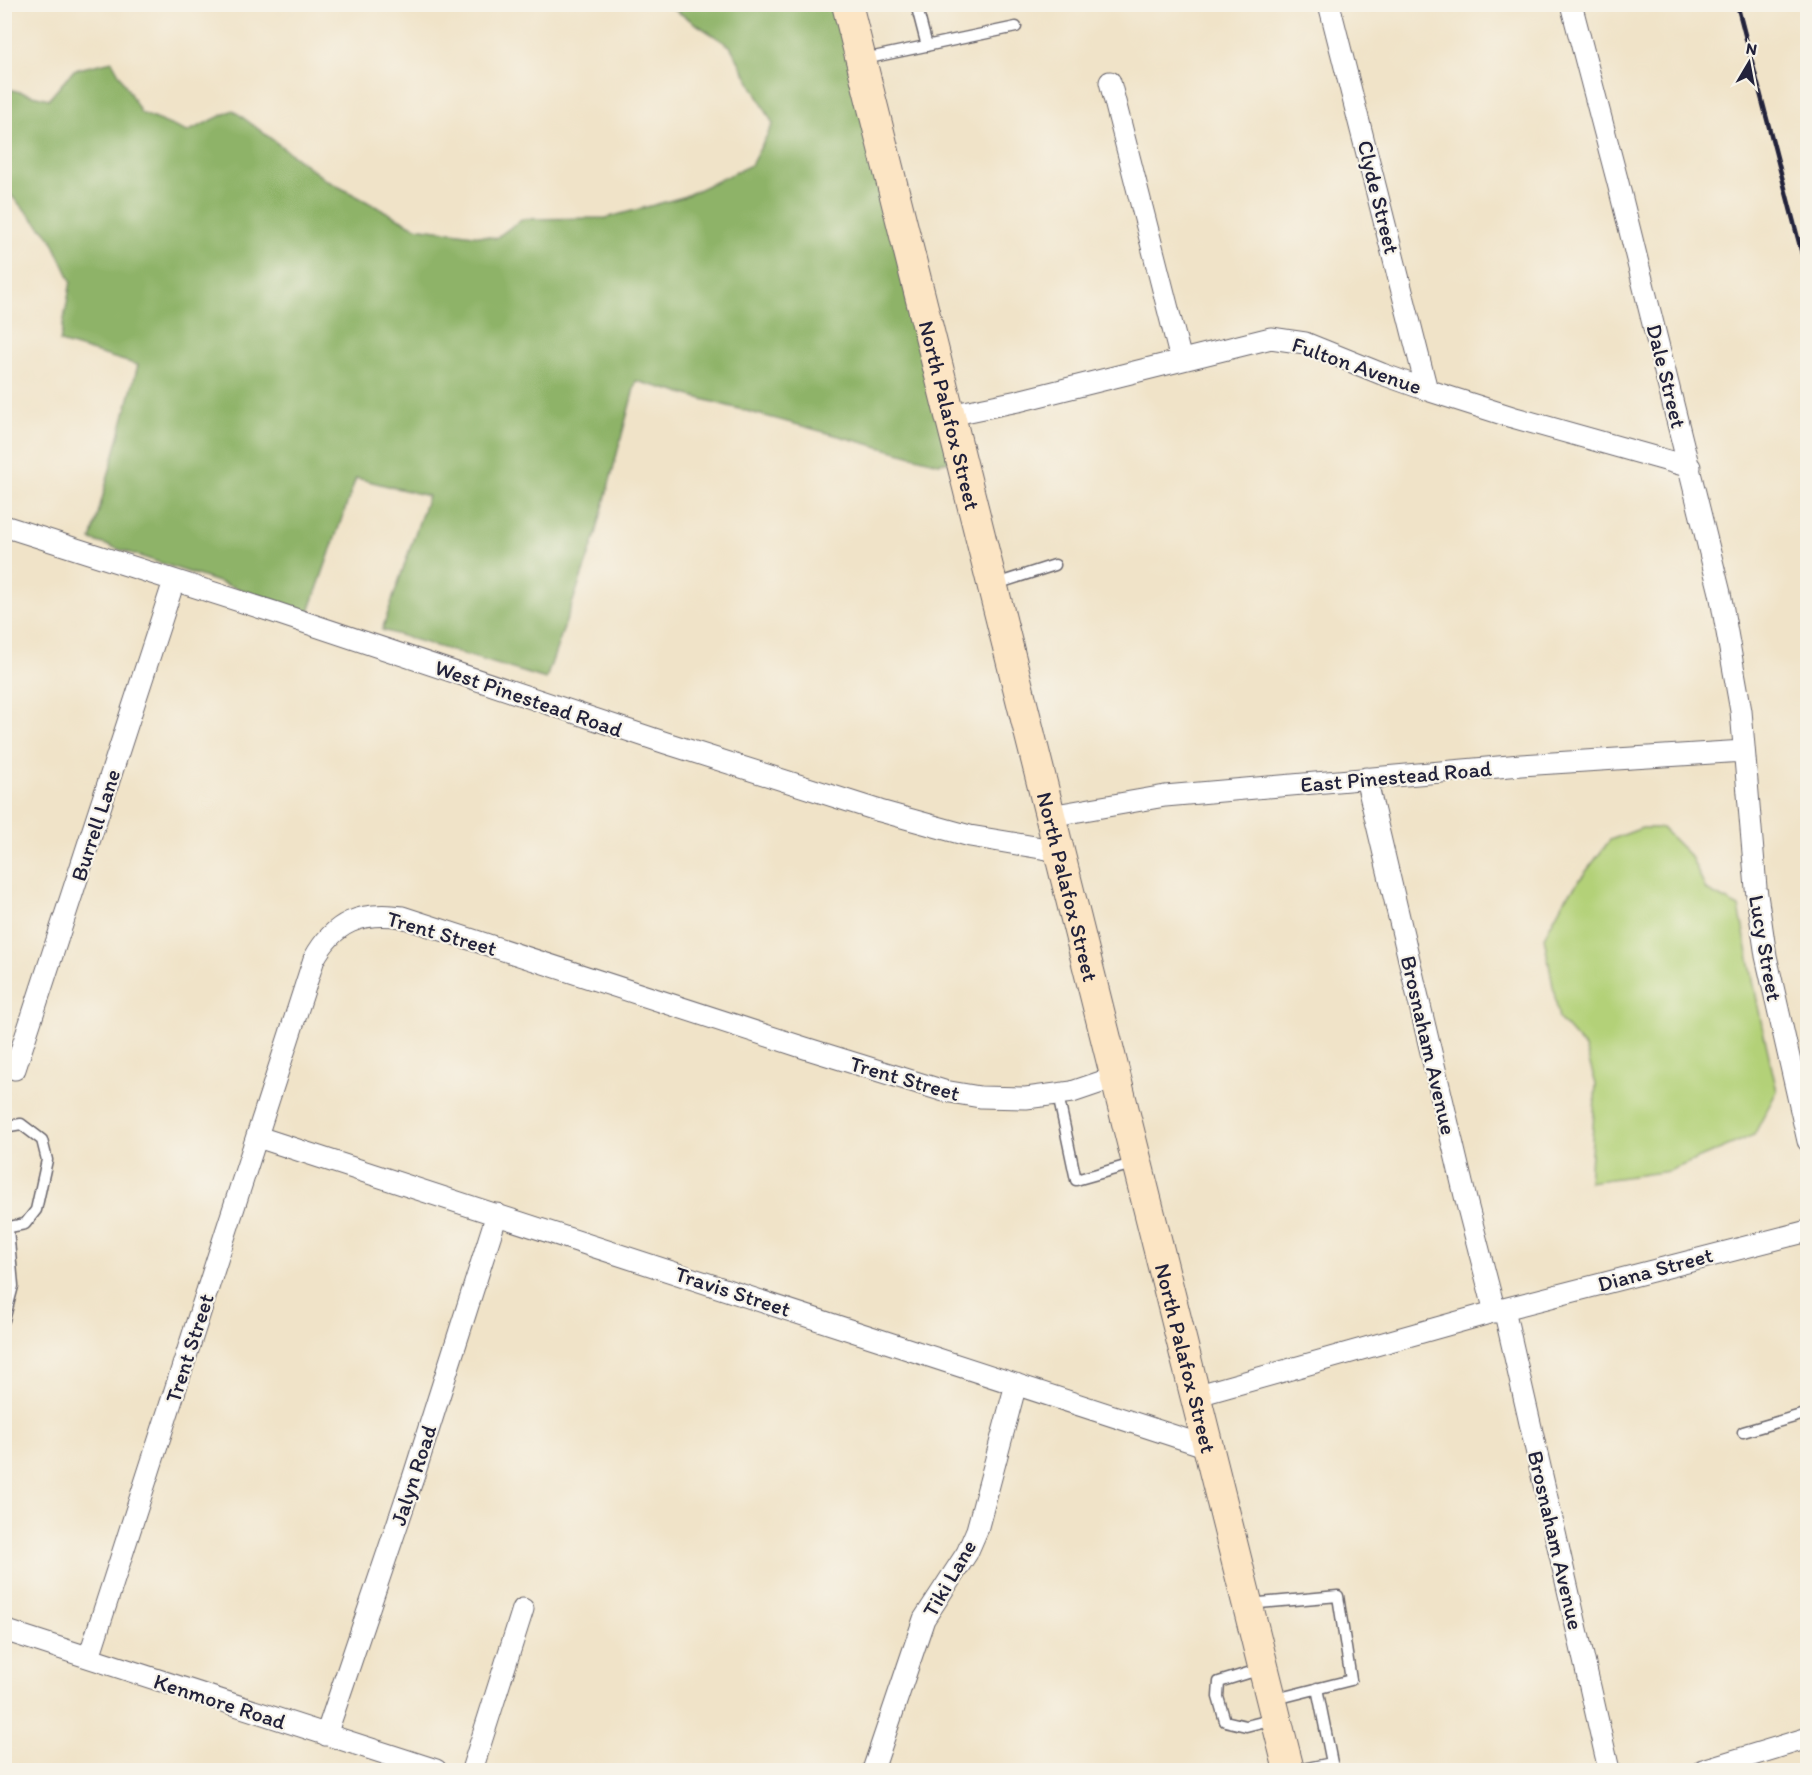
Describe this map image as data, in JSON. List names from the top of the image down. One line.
{"streets":{"main road":["North Palafox Street"],"street":["Clyde Street","Fulton Avenue","Dale Street","West Pinestead Road","East Pinestead Road","Burrell Lane","Trent Street","Lucy Street","Brosnaham Avenue","Diana Street","Travis Street","Jalyn Road","Tiki Lane","Kenmore Road"]},"crossings":[["Clyde Street","Fulton Avenue"],["Fulton Avenue","Dale Street"],["Fulton Avenue","North Palafox Street"],["Dale Street","East Pinestead Road"],["Dale Street","Lucy Street"],["North Palafox Street","West Pinestead Road"],["North Palafox Street","East Pinestead Road"],["North Palafox Street","Trent Street"],["North Palafox Street","Diana Street"],["North Palafox Street","Travis Street"],["West Pinestead Road","Burrell Lane"],["East Pinestead Road","Lucy Street"],["East Pinestead Road","Brosnaham Avenue"],["Trent Street","Travis Street"],["Trent Street","Kenmore Road"],["Brosnaham Avenue","Diana Street"],["Travis Street","Jalyn Road"],["Travis Street","Tiki Lane"],["Jalyn Road","Kenmore Road"]],"north":"top"}
